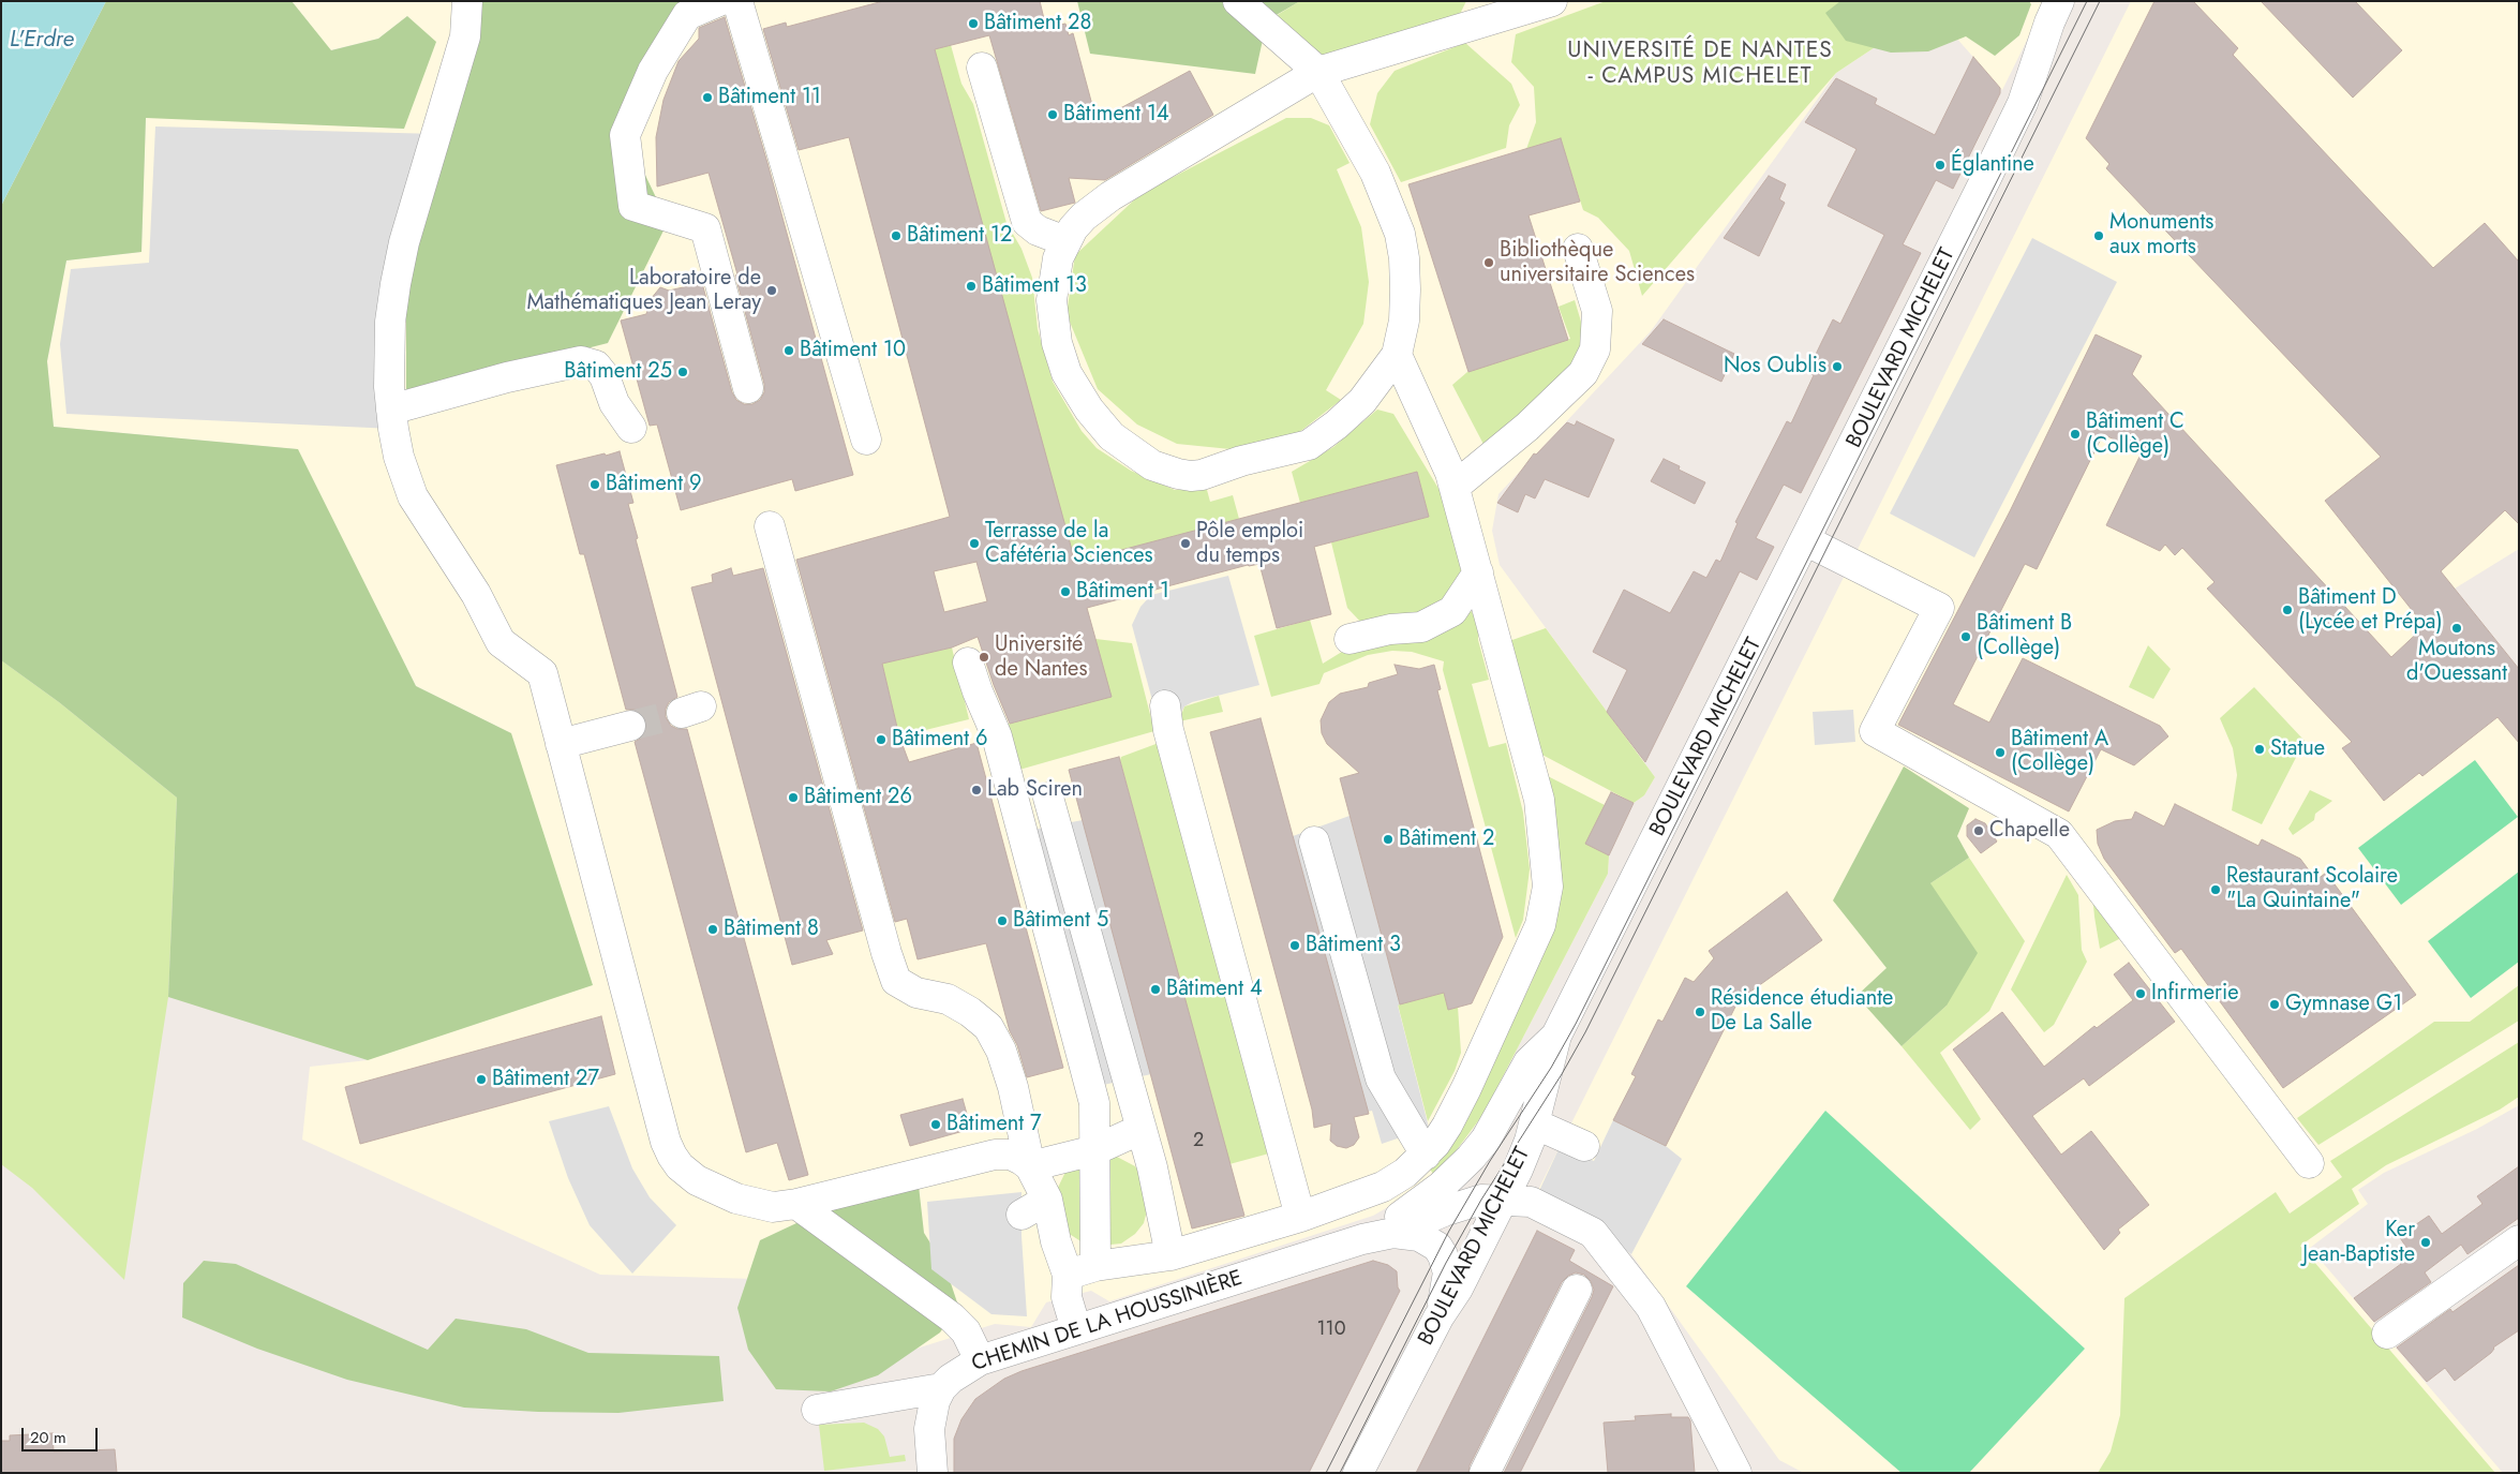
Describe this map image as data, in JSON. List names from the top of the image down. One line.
{"streets":{"street":["BOULEVARD MICHELET","CHEMIN DE LA HOUSSINIÈRE"]},"crossings":[["BOULEVARD MICHELET","CHEMIN DE LA HOUSSINIÈRE"]],"districts":["UNIVERSITÉ DE NANTES - CAMPUS MICHELET"],"water":["L'Erdre"],"places":["Bâtiment 28","Bâtiment 11","Bâtiment 14","Églantine","Bâtiment 12","Monuments aux morts","Bibliothèque universitaire Sciences","Bâtiment 13","Laboratoire de Mathématiques Jean Leray","Bâtiment 10","Nos Oublis","Bâtiment 25","Bâtiment C (Collège)","Bâtiment 9","Terrasse de la Cafétéria Sciences","Pôle emploi du temps","Bâtiment 1","Bâtiment D (Lycée et Prépa)","Moutons d'Ouessant","Bâtiment B (Collège)","Université de Nantes","Bâtiment 6","Statue","Bâtiment A (Collège)","Lab Sciren","Bâtiment 26","Chapelle","Bâtiment 2","Restaurant Scolaire \"La Quintaine\"","Bâtiment 5","Bâtiment 8","Bâtiment 3","Bâtiment 4","Infirmerie","Gymnase G1","Résidence étudiante De La Salle","Bâtiment 27","Bâtiment 7","Ker Jean-Baptiste"],"house_numbers":["2","110"],"scale_bar":"20 m"}
